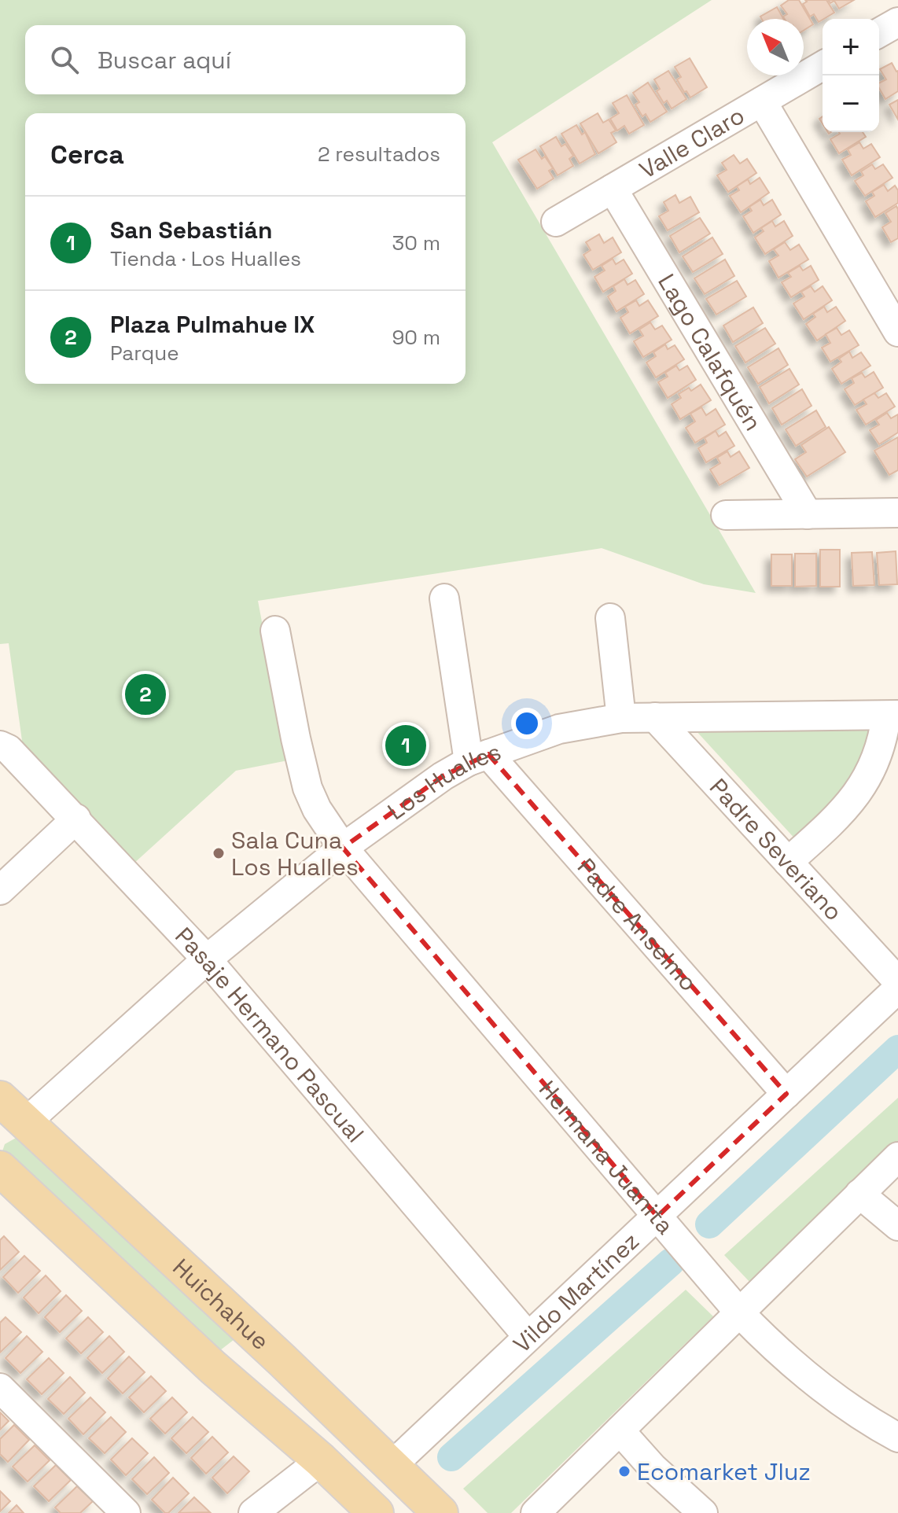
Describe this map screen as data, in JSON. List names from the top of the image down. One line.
{"streets":{"main road":["Huichahue"],"street":["Valle Claro","Lago Calafquén","Los Hualles","Padre Severiano","Padre Anselmo","Pasaje Hermano Pascual","Hermana Juanita","Vildo Martínez"]},"crossings":[["Valle Claro","Lago Calafquén"],["Los Hualles","Padre Severiano"],["Los Hualles","Padre Anselmo"],["Los Hualles","Pasaje Hermano Pascual"],["Los Hualles","Hermana Juanita"],["Los Hualles","Huichahue"],["Padre Anselmo","Vildo Martínez"],["Pasaje Hermano Pascual","Vildo Martínez"],["Hermana Juanita","Vildo Martínez"],["Vildo Martínez","Huichahue"]],"places":["Sala Cuna Los Hualles","Ecomarket Jluz"],"north":"top left","page":{"map_buttons":["+","−"],"search":"Buscar aquí","heading":["Cerca","2 resultados"],"list":[{"mark":"1","name":"San Sebastián","note":"Tienda · Los Hualles","value":"30 m"},{"mark":"2","name":"Plaza Pulmahue IX","note":"Parque","value":"90 m"}],"pins":["2","1"]}}
